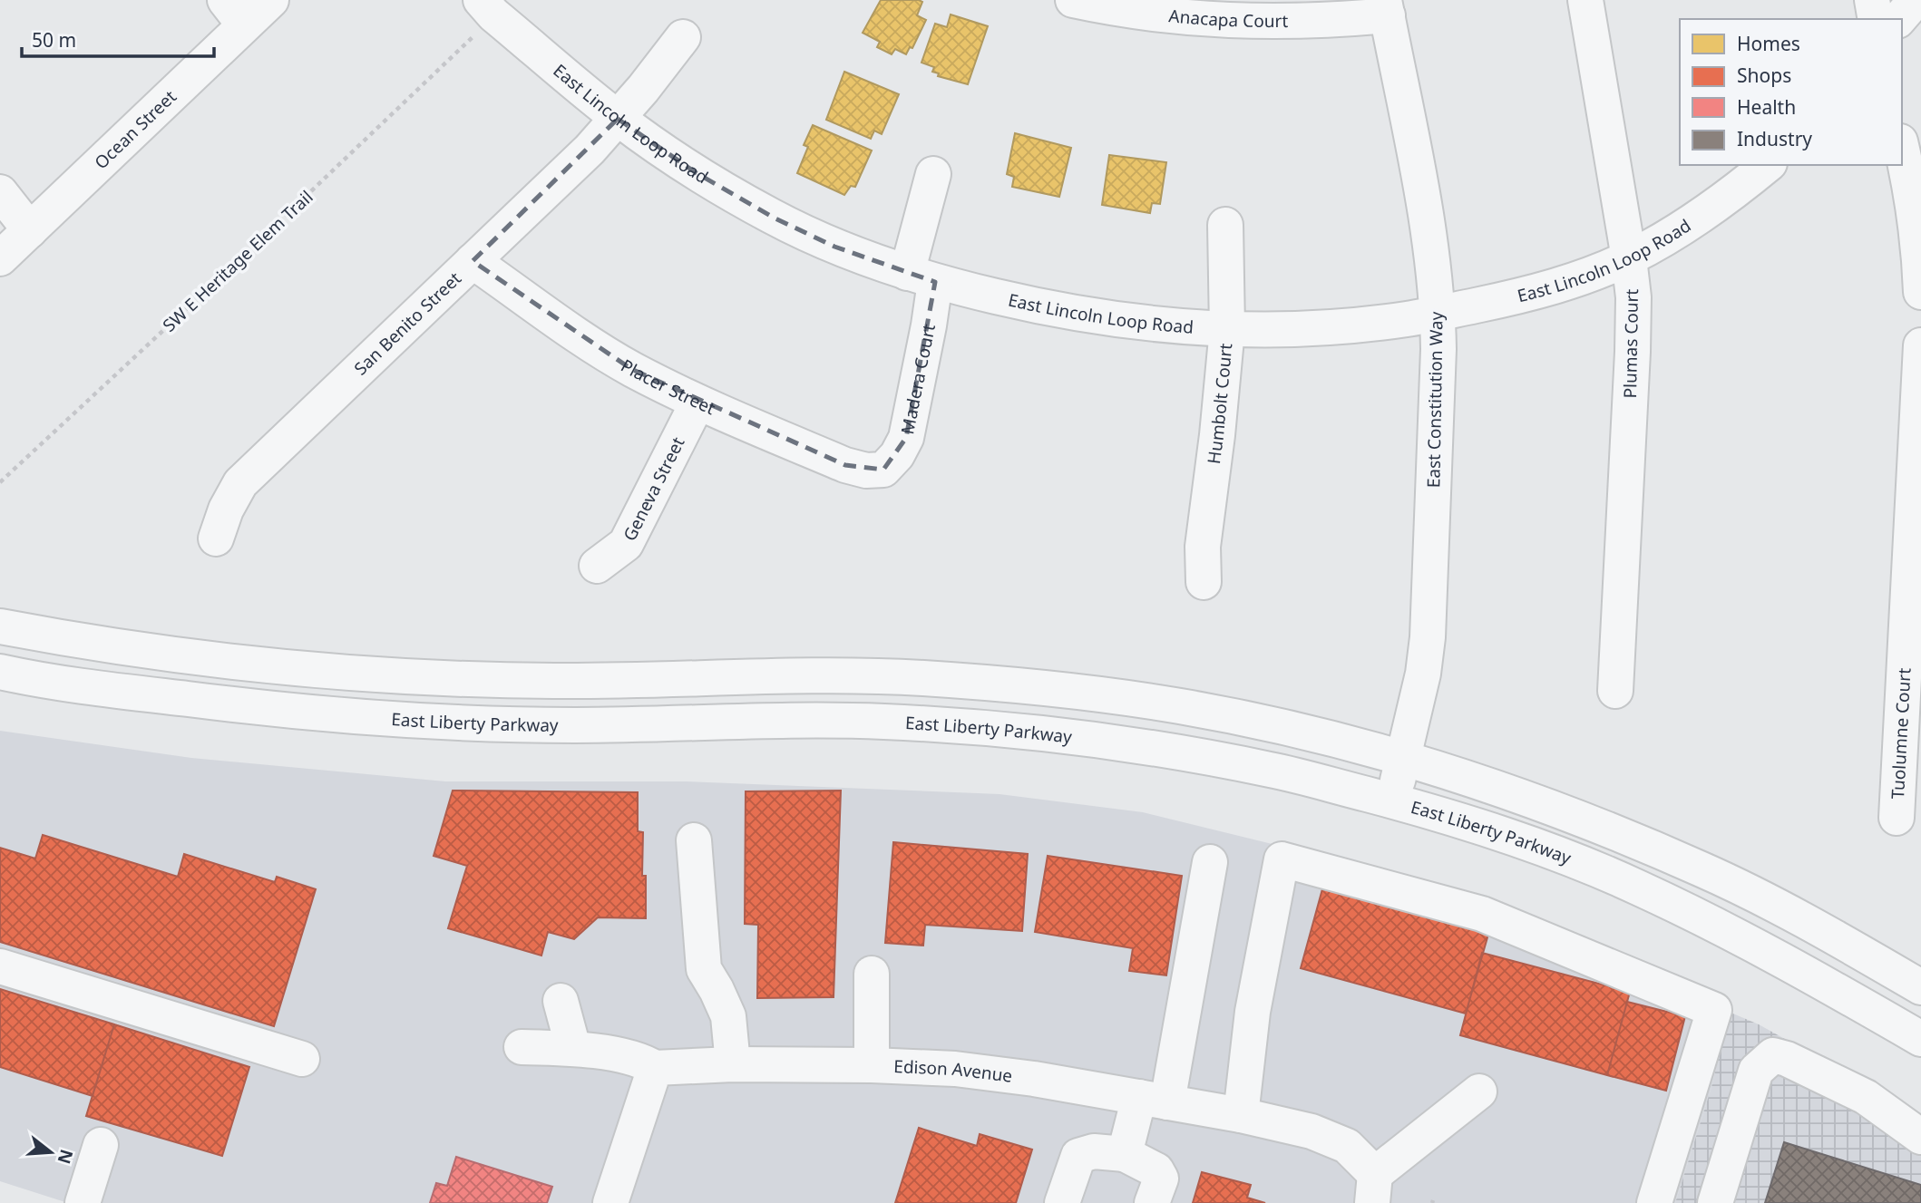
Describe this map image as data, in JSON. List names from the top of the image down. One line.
{"streets":{"street":["Anacapa Court","East Lincoln Loop Road","Ocean Street","San Benito Street","Plumas Court","Madera Court","Placer Street","East Constitution Way","Humbolt Court","Geneva Street","East Liberty Parkway","Tuolumne Court","Edison Avenue"],"path":["SW E Heritage Elem Trail"]},"crossings":[["Anacapa Court","East Constitution Way"],["East Lincoln Loop Road","San Benito Street"],["East Lincoln Loop Road","Plumas Court"],["East Lincoln Loop Road","Madera Court"],["East Lincoln Loop Road","East Constitution Way"],["East Lincoln Loop Road","Humbolt Court"],["San Benito Street","Placer Street"],["Madera Court","Placer Street"],["Placer Street","Geneva Street"],["East Constitution Way","East Liberty Parkway"]],"legend":["Homes","Shops","Health","Industry"],"scale_bar":"50 m","north":"right"}
